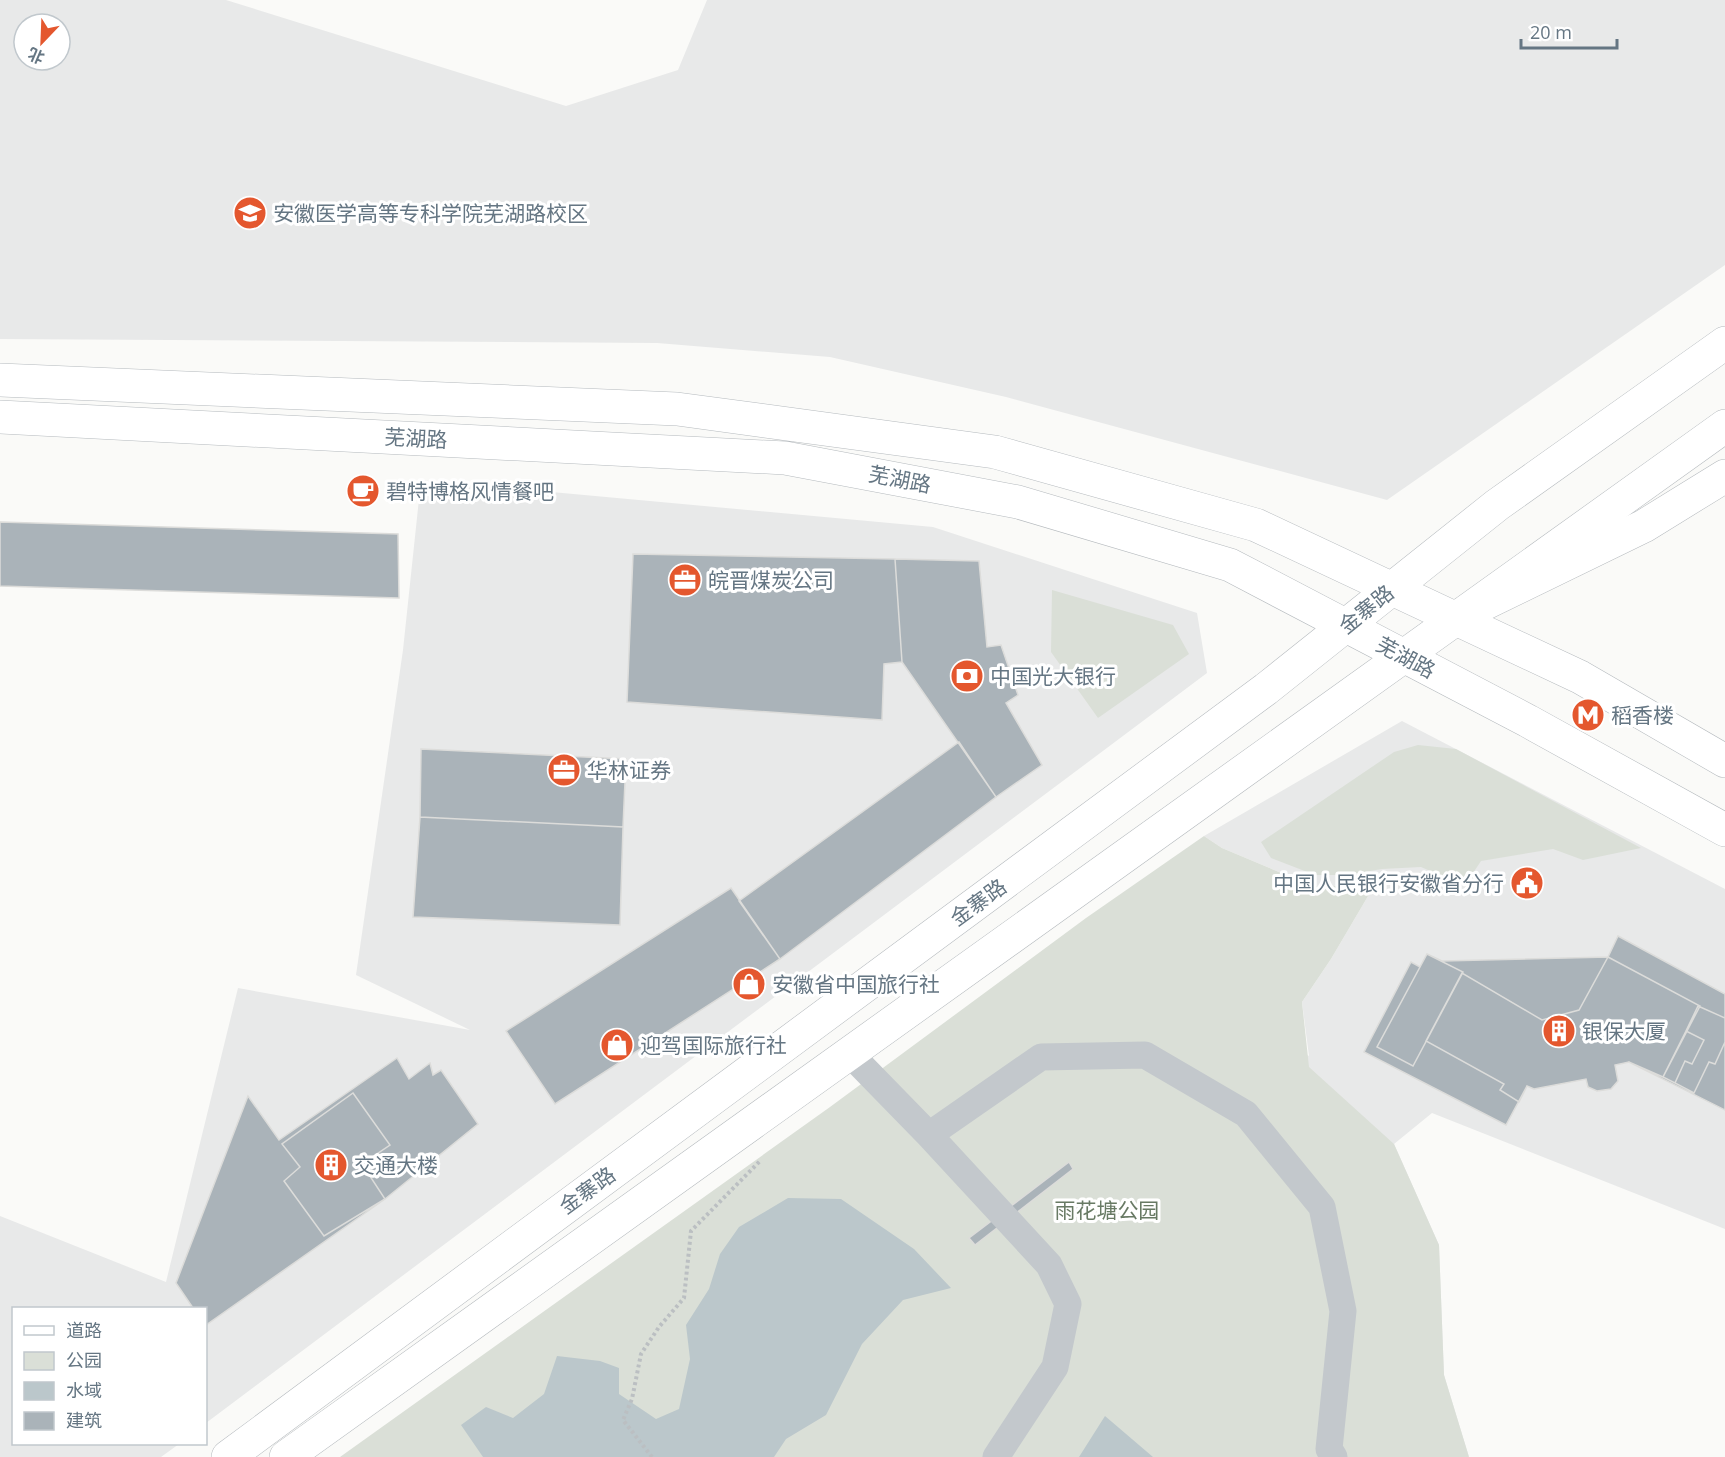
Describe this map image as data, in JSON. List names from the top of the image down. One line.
{"streets":{"main road":["芜湖路","金寨路"]},"crossings":[["芜湖路","金寨路"]],"parks":["雨花塘公园"],"places":{"school or university":["安徽医学高等专科学院芜湖路校区"],"cafe":["碧特博格风情餐吧"],"office":["皖晋煤炭公司","华林证券"],"bank":["中国光大银行"],"metro station":["稻香楼"],"public building":["中国人民银行安徽省分行"],"shop":["安徽省中国旅行社","迎驾国际旅行社"],"building":["银保大厦","交通大楼"]},"legend":["道路","公园","水域","建筑"],"scale_bar":"20 m","north":"bottom left"}
